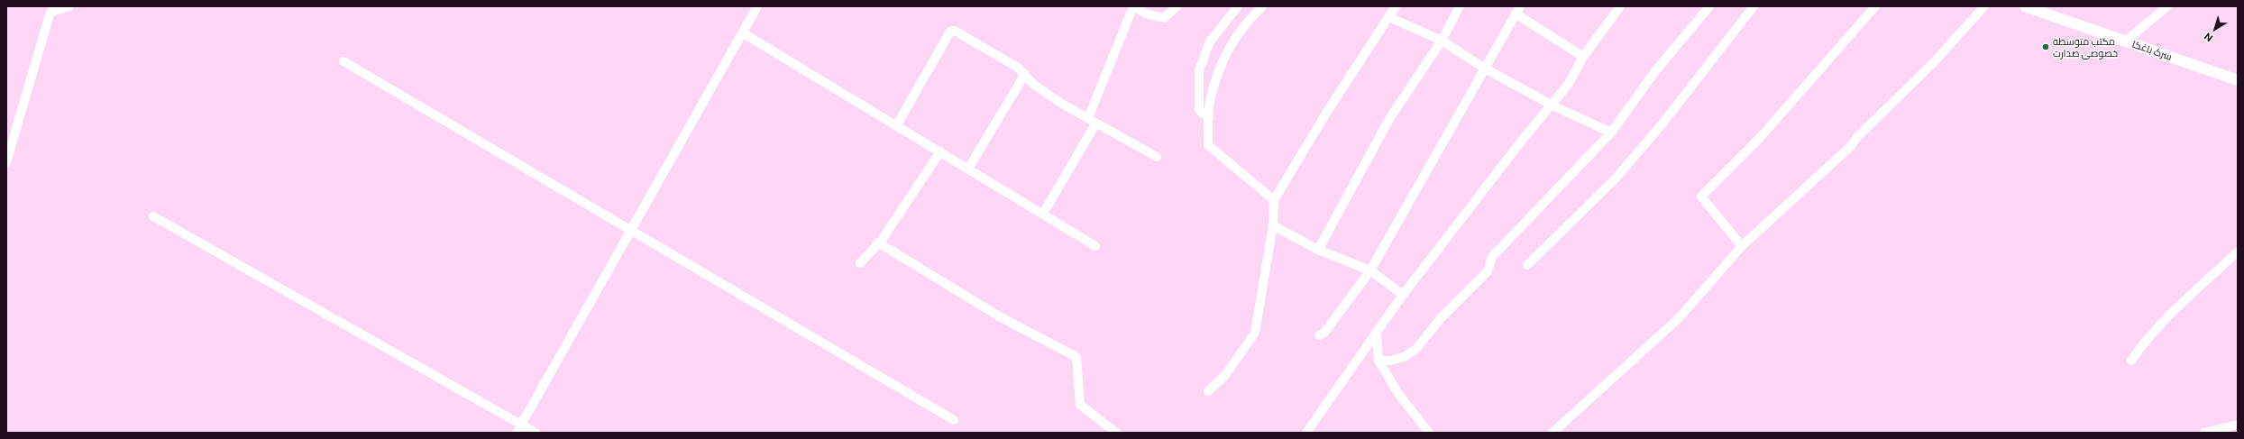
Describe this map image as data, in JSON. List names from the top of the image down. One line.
{"streets":{"street":["سرک باغکا"]},"places":["مکتب متوسطه خصوصی صدارت"],"north":"bottom left"}
